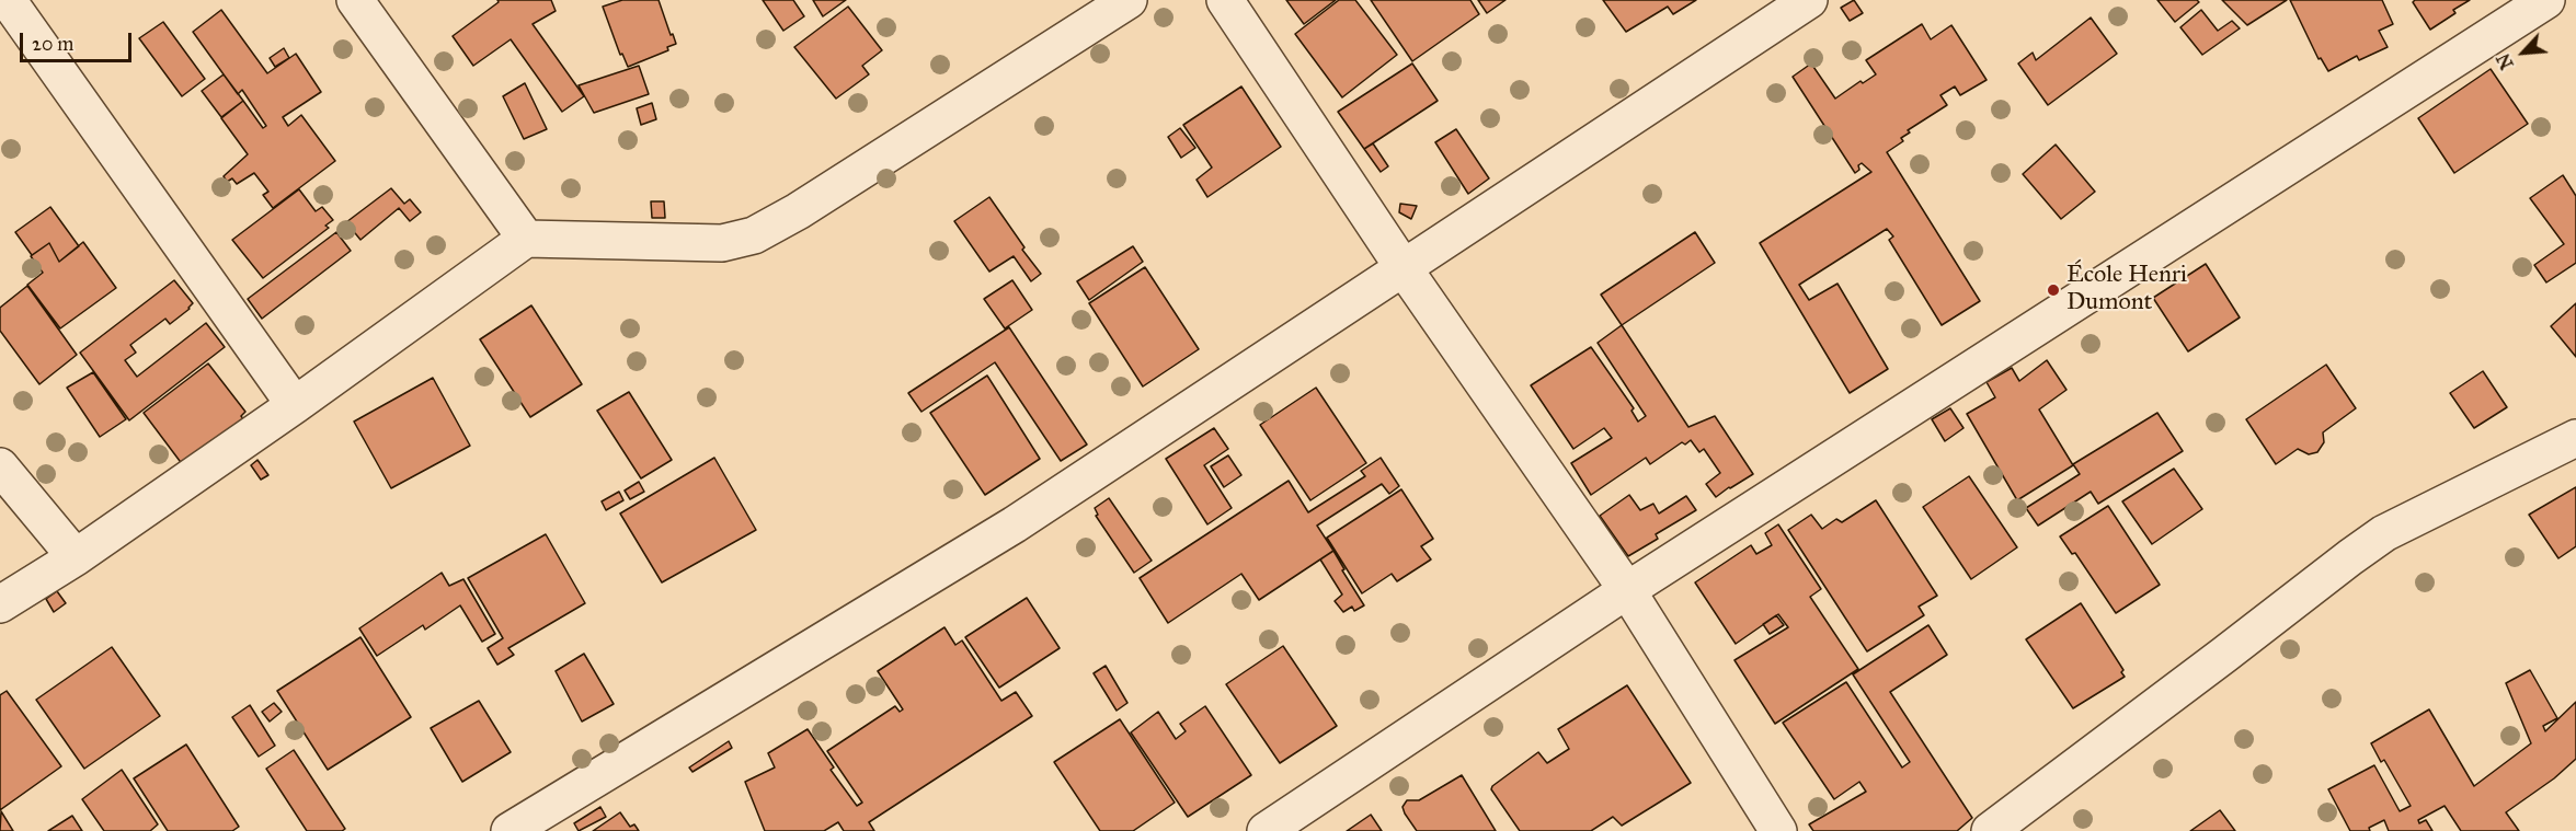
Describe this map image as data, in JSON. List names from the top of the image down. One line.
{"places":["École Henri Dumont"],"scale_bar":"20 m","north":"bottom left"}
